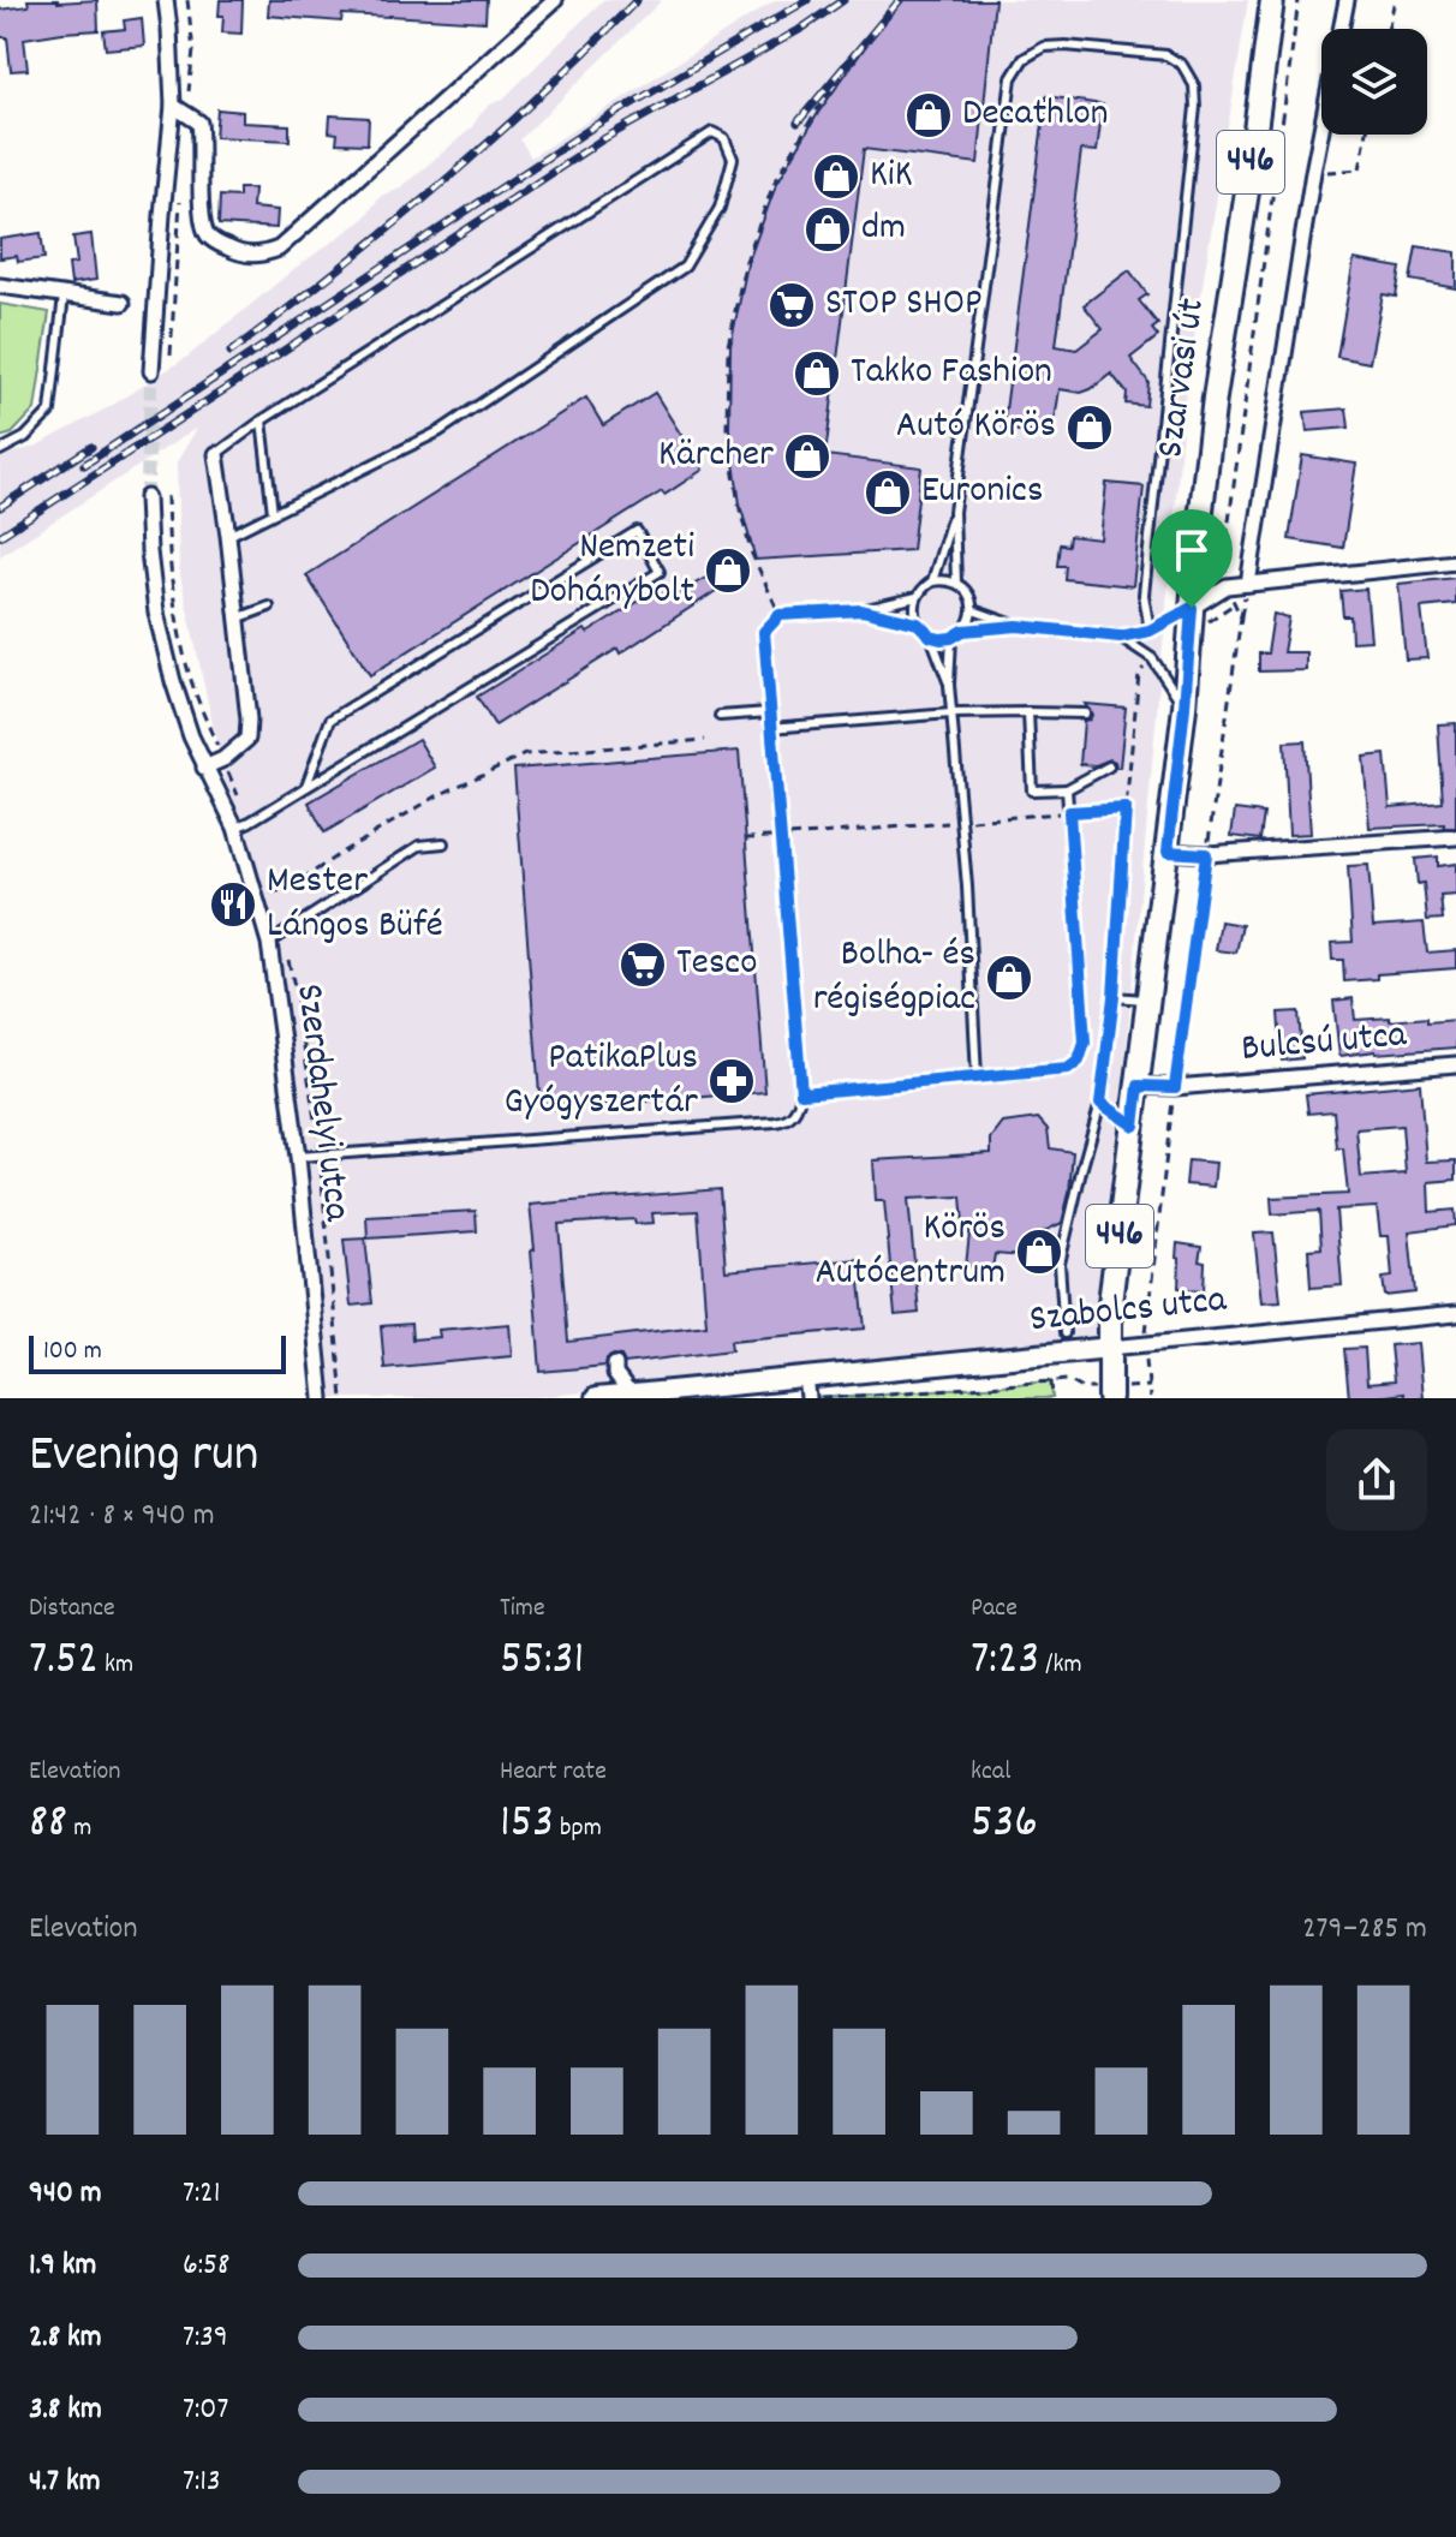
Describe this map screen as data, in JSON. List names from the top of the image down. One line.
{"streets":{"main road":["446","Szarvasi út"],"street":["Bulcsú utca","Szerdahelyi utca","Szabolcs utca"]},"crossings":[["Szarvasi út","Bulcsú utca"],["Szarvasi út","Szabolcs utca"]],"places":{"shop":["Decathlon","KiK","dm","Takko Fashion","Autó Körös","Kärcher","Euronics","Nemzeti Dohánybolt","Bolha- és régiségpiac","Körös Autócentrum"],"supermarket":["STOP SHOP","Tesco"],"restaurant":["Mester Lángos Büfé"],"pharmacy":["PatikaPlus Gyógyszertár"]},"scale_bar":"100 m","page":{"scale":"100 m","heading":["Evening run","21:42 · 8 × 940 m"],"stats":[["Distance","7.52 km"],["Time","55:31"],["Pace","7:23 /km"],["Elevation","88 m"],["Heart rate","153 bpm"],["kcal","536"]],"chart":["Elevation","279–285 m"],"list":[{"name":"940 m","note":"7:21"},{"name":"1.9 km","note":"6:58"},{"name":"2.8 km","note":"7:39"},{"name":"3.8 km","note":"7:07"},{"name":"4.7 km","note":"7:13"}]}}
